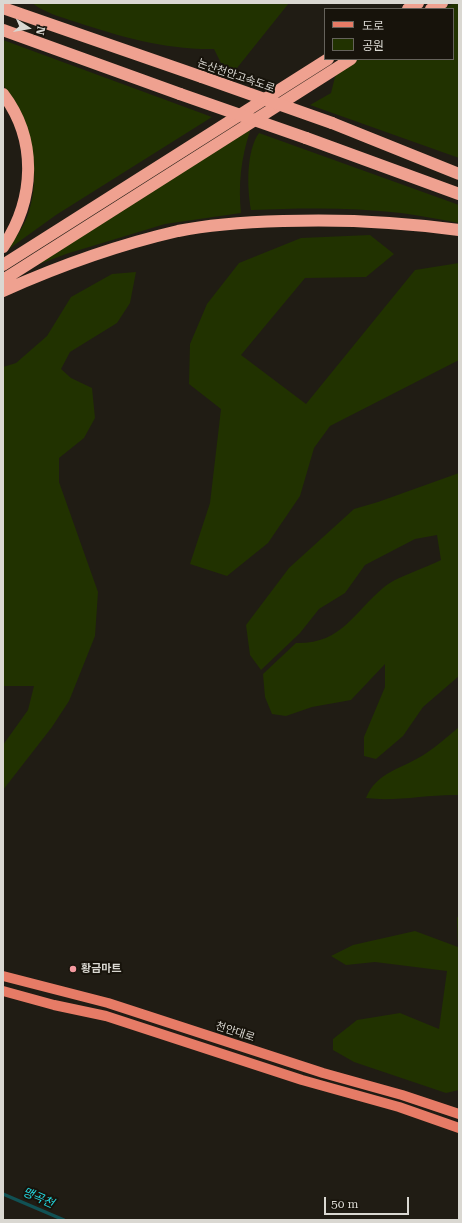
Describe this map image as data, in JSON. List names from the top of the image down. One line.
{"streets":{"highway":["논산천안고속도로"],"main road":["천안대로"]},"water":["맹곡천"],"places":["황금마트"],"legend":["도로","공원"],"scale_bar":"50 m","north":"right"}
